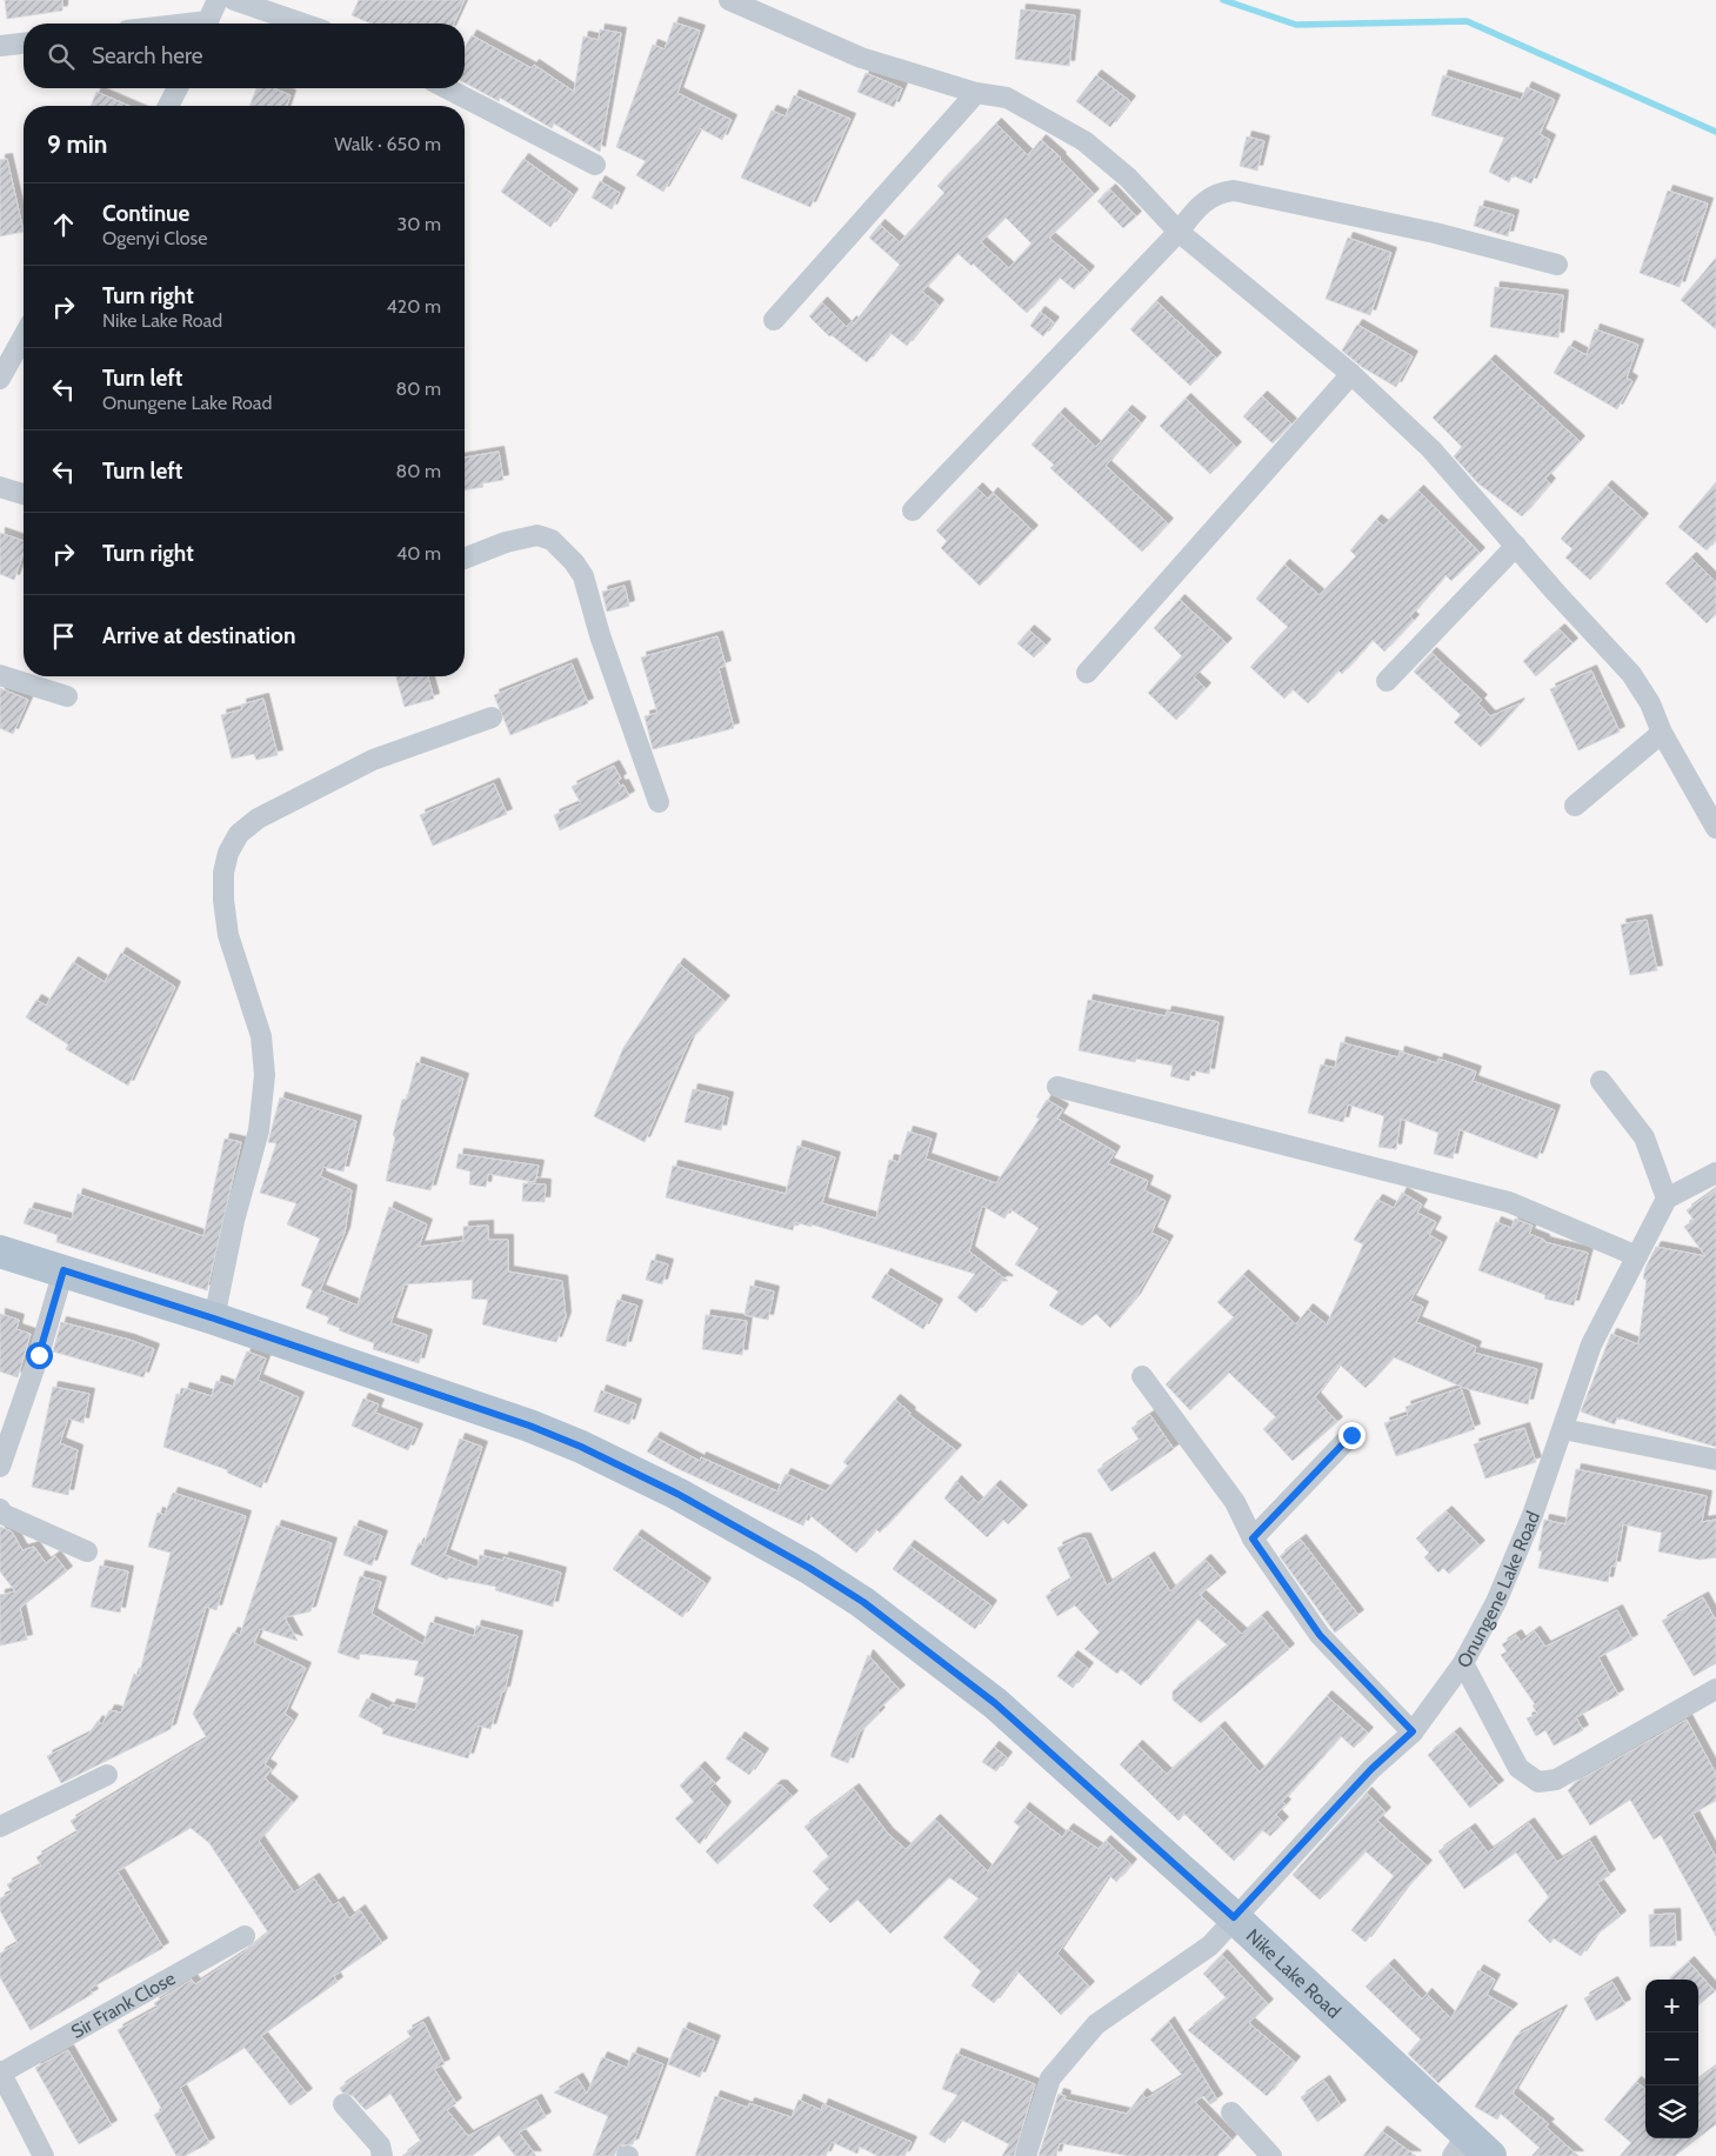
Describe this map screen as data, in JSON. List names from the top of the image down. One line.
{"streets":{"main road":["Nike Lake Road"],"street":["Onungene Lake Road","Sir Frank Close"]},"crossings":[["Onungene Lake Road","Nike Lake Road"]],"page":{"search":"Search here","heading":["9 min","Walk · 650 m"],"list":[["Continue","Ogenyi Close","30 m"],["Turn right","Nike Lake Road","420 m"],["Turn left","Onungene Lake Road","80 m"],["Turn left","80 m"],["Turn right","40 m"],"Arrive at destination"],"map_buttons":["+","−"]}}
